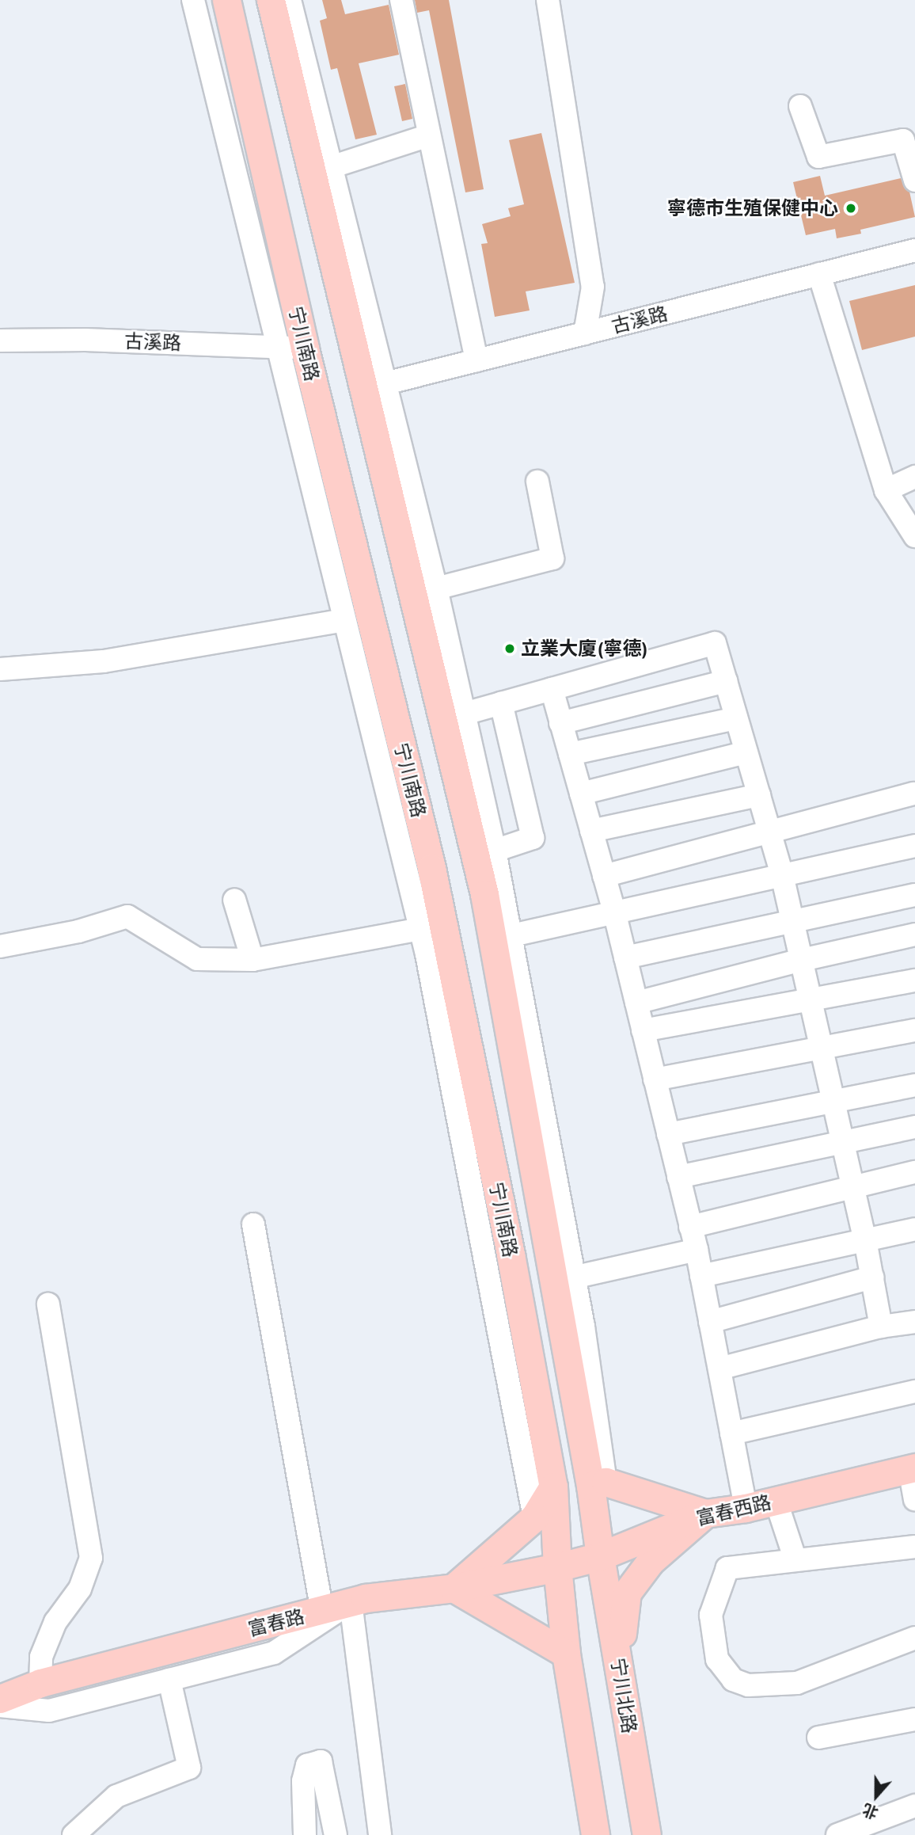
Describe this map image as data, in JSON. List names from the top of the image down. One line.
{"streets":{"main road":["宁川南路","富春西路","富春路","宁川北路"],"street":["古溪路"]},"crossings":[["古溪路","宁川南路"],["宁川南路","富春西路"],["宁川南路","富春路"],["宁川南路","宁川北路"],["富春西路","富春路"],["富春西路","宁川北路"]],"places":["寧德市生殖保健中心","立業大廈(寧德)"],"north":"bottom"}
